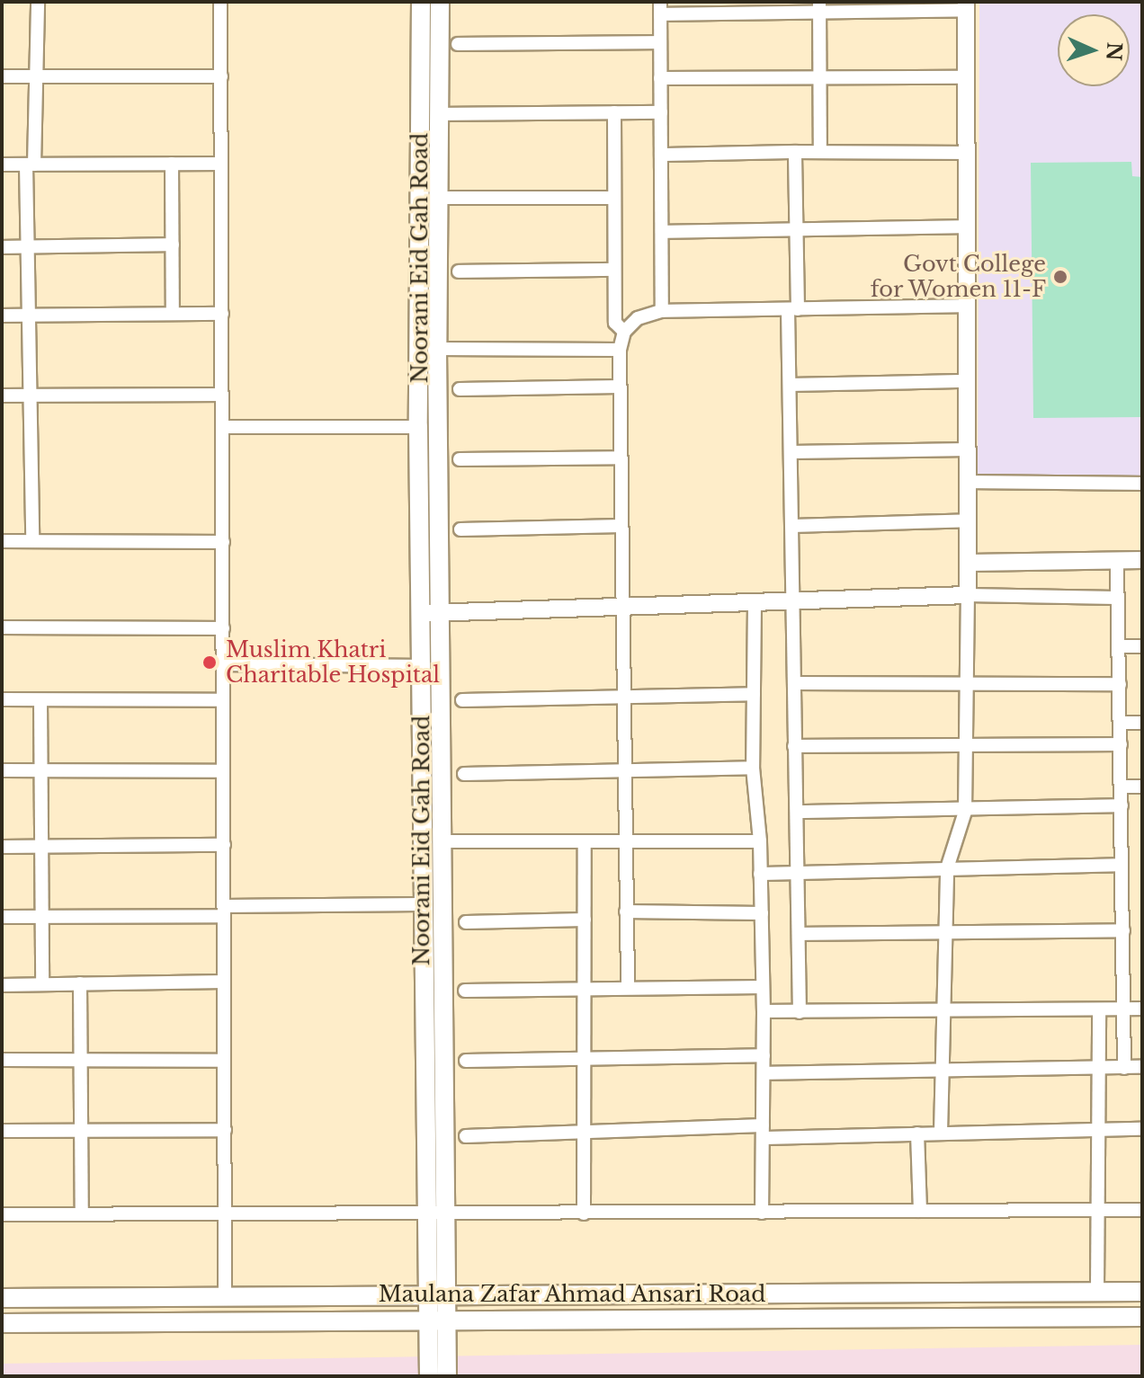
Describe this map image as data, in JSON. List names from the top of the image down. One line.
{"streets":{"main road":["Noorani Eid Gah Road","Maulana Zafar Ahmad Ansari Road"]},"crossings":[["Noorani Eid Gah Road","Maulana Zafar Ahmad Ansari Road"]],"places":["Govt College for Women 11-F","Muslim Khatri Charitable Hospital"],"north":"right"}
